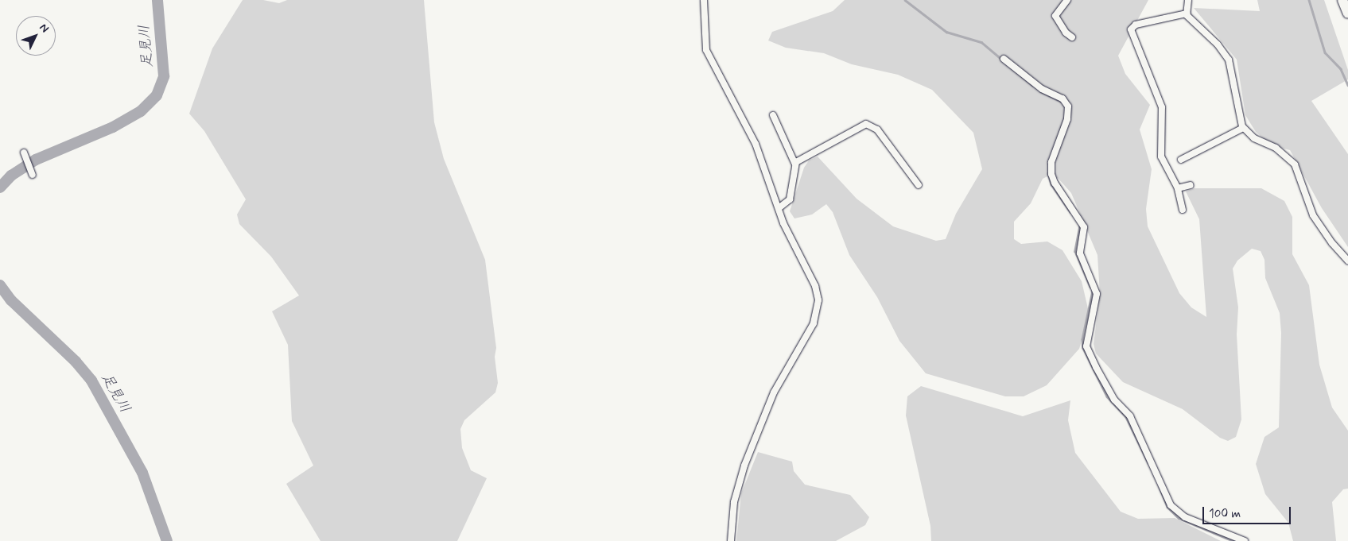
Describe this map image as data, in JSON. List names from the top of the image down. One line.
{"water":["足見川"],"scale_bar":"100 m","north":"top right"}
